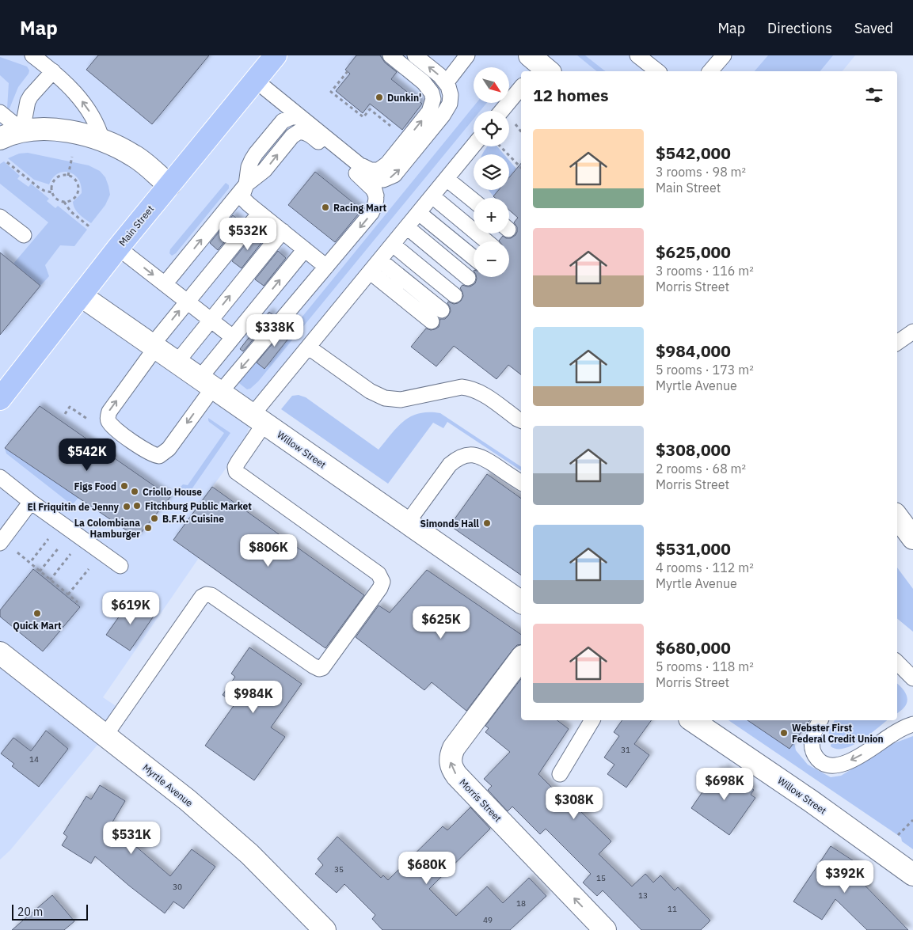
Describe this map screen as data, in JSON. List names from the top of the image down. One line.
{"streets":{"main road":["Main Street"],"street":["Willow Street","Myrtle Avenue","Morris Street"]},"crossings":[["Main Street","Willow Street"]],"places":["Dunkin'","Racing Mart","Figs Food","Criollo House","Fitchburg Public Market","El Friquitin de Jenny","B.F.K. Cuisine","Simonds Hall","La Colombiana Hamburger","Quick Mart","Webster First Federal Credit Union"],"house_numbers":["31","14","35","15","30","13","18","11","49"],"scale_bar":"20 m","north":"bottom right","page":{"header":"Map","nav":["Map","Directions","Saved"],"map_buttons":["+","−"],"heading":"12 homes","list":[{"name":"$542,000","note":"3 rooms · 98 m² · Main Street"},{"name":"$625,000","note":"3 rooms · 116 m² · Morris Street"},{"name":"$984,000","note":"5 rooms · 173 m² · Myrtle Avenue"},{"name":"$308,000","note":"2 rooms · 68 m² · Morris Street"},{"name":"$531,000","note":"4 rooms · 112 m² · Myrtle Avenue"},{"name":"$680,000","note":"5 rooms · 118 m² · Morris Street"}],"price":["$532K","$338K","$542K","$806K","$619K","$625K","$984K","$698K","$308K","$531K","$680K","$392K"],"scale":"20 m"}}
